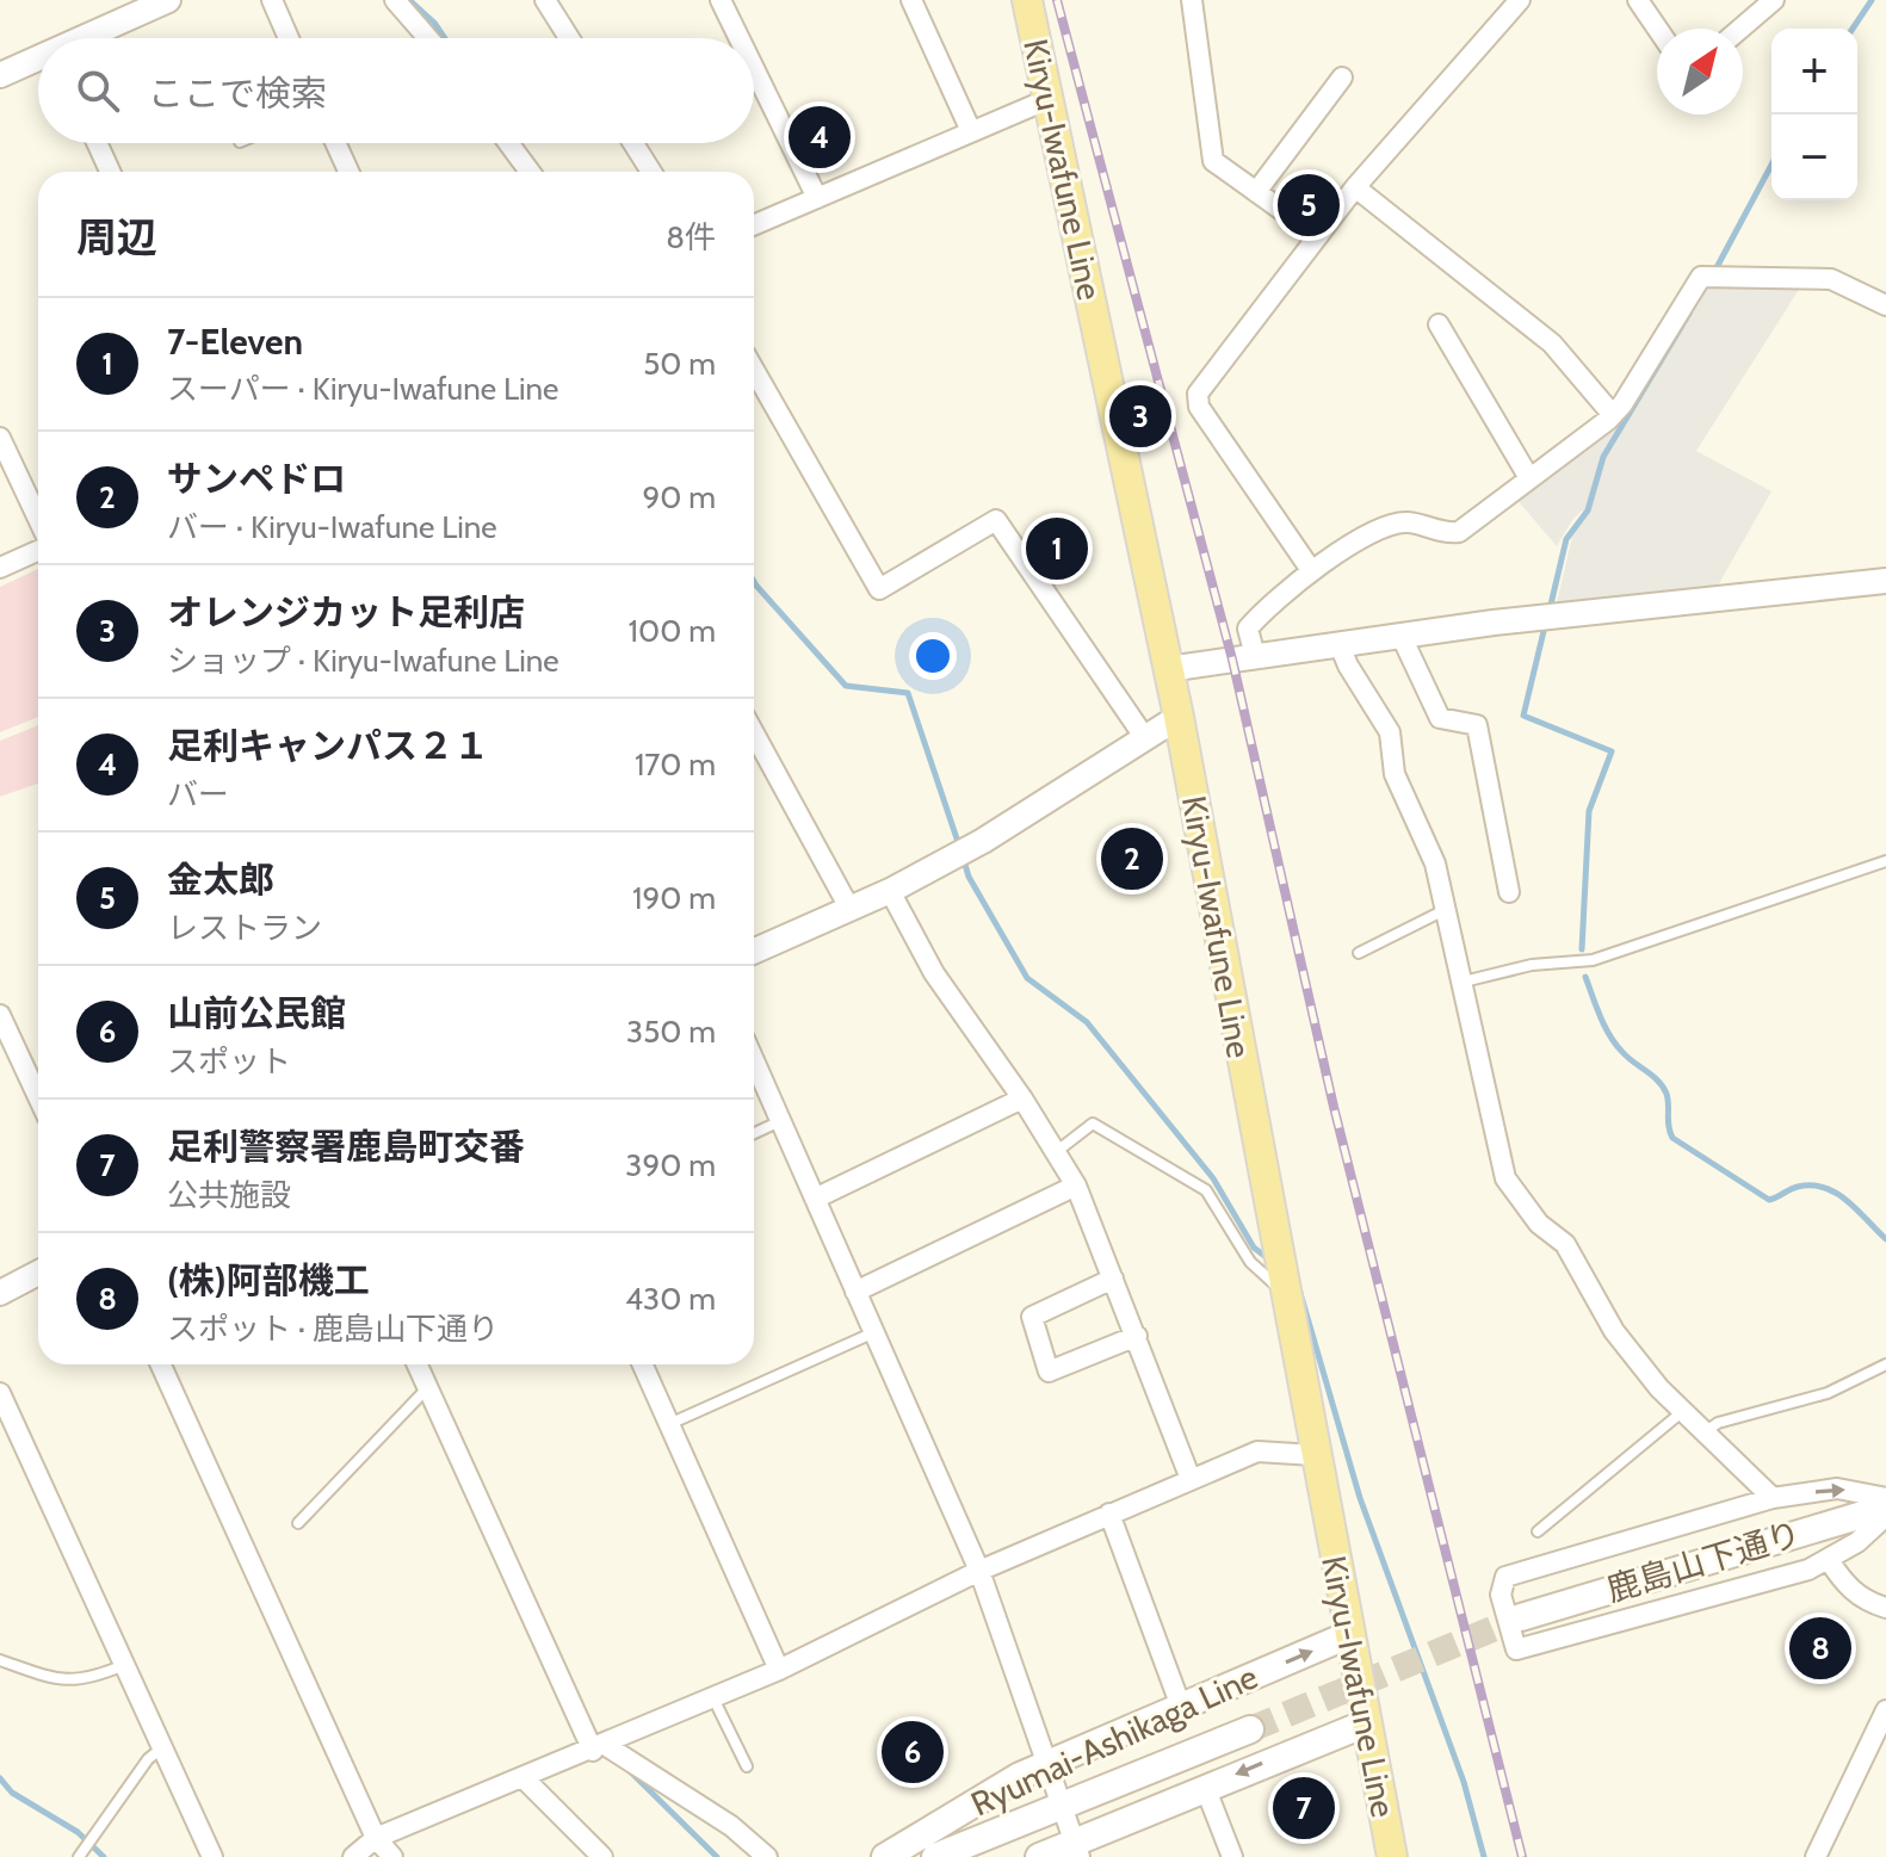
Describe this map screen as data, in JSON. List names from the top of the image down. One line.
{"streets":{"main road":["Kiryu-Iwafune Line","鹿島山下通り","Ryumai-Ashikaga Line"]},"crossings":[["Kiryu-Iwafune Line","Ryumai-Ashikaga Line"]],"north":"top right","page":{"map_buttons":["+","−"],"search":"ここで検索","pins":["4","5","3","1","2","8","6","7"],"heading":["周辺","8件"],"list":[{"mark":"1","name":"7-Eleven","note":"スーパー · Kiryu-Iwafune Line","value":"50 m"},{"mark":"2","name":"サンペドロ","note":"バー · Kiryu-Iwafune Line","value":"90 m"},{"mark":"3","name":"オレンジカット足利店","note":"ショップ · Kiryu-Iwafune Line","value":"100 m"},{"mark":"4","name":"足利キャンパス２１","note":"バー","value":"170 m"},{"mark":"5","name":"金太郎","note":"レストラン","value":"190 m"},{"mark":"6","name":"山前公民館","note":"スポット","value":"350 m"},{"mark":"7","name":"足利警察署鹿島町交番","note":"公共施設","value":"390 m"},{"mark":"8","name":"(株)阿部機工","note":"スポット · 鹿島山下通り","value":"430 m"}]}}
